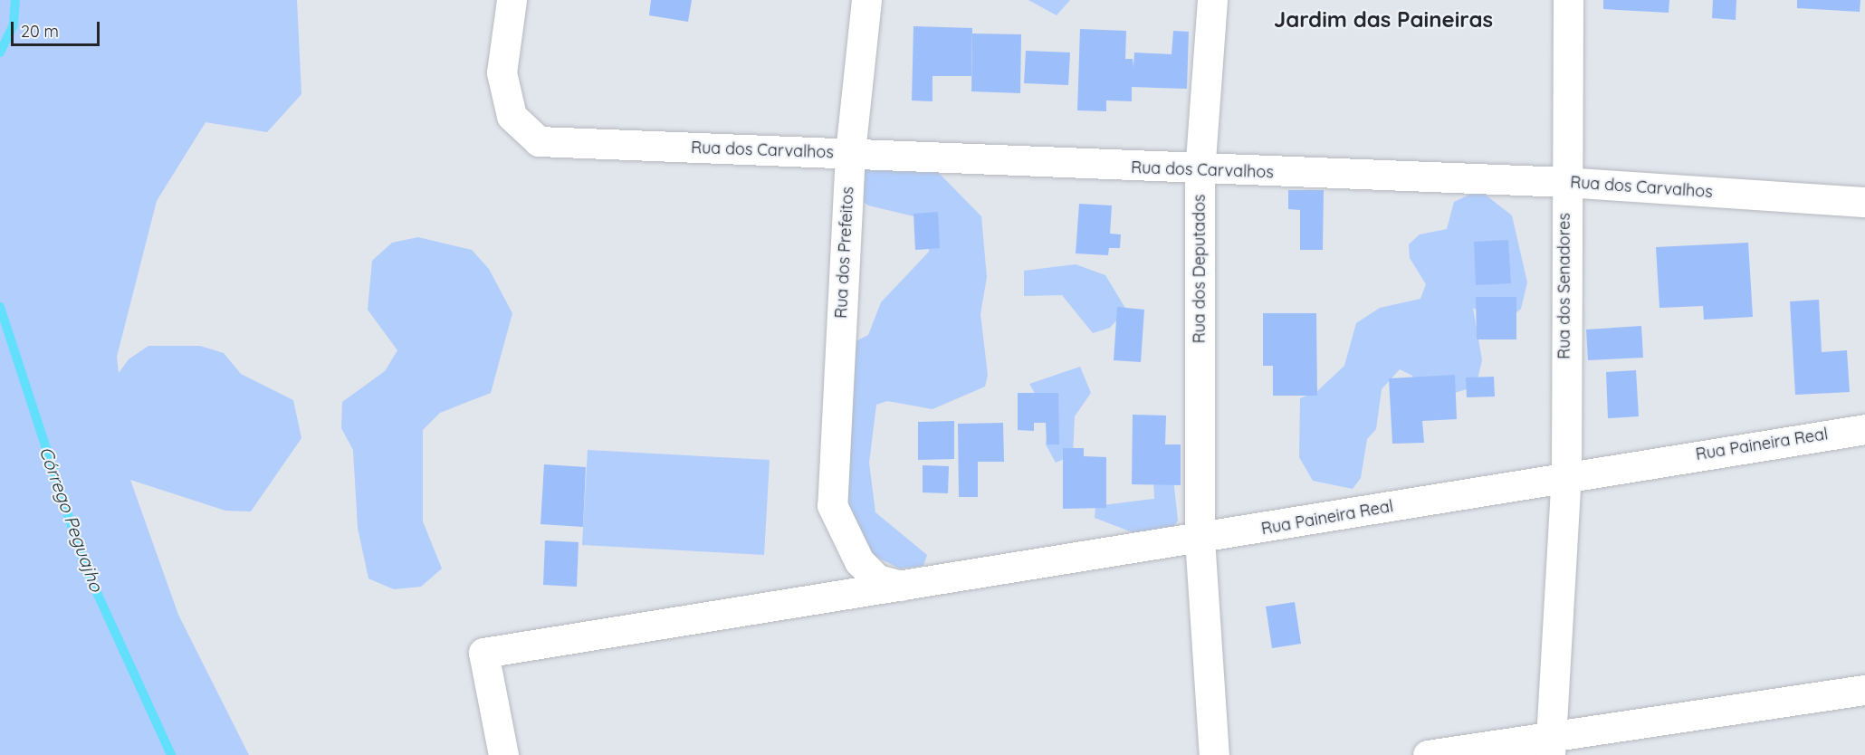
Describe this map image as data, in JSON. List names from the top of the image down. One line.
{"streets":{"street":["Rua dos Carvalhos","Rua dos Prefeitos","Rua dos Deputados","Rua dos Senadores","Rua Paineira Real"]},"crossings":[["Rua dos Carvalhos","Rua dos Prefeitos"],["Rua dos Carvalhos","Rua dos Deputados"],["Rua dos Carvalhos","Rua dos Senadores"],["Rua dos Prefeitos","Rua Paineira Real"],["Rua dos Deputados","Rua Paineira Real"],["Rua dos Senadores","Rua Paineira Real"]],"districts":["Jardim das Paineiras"],"water":["Córrego Peguajho"],"scale_bar":"20 m"}
